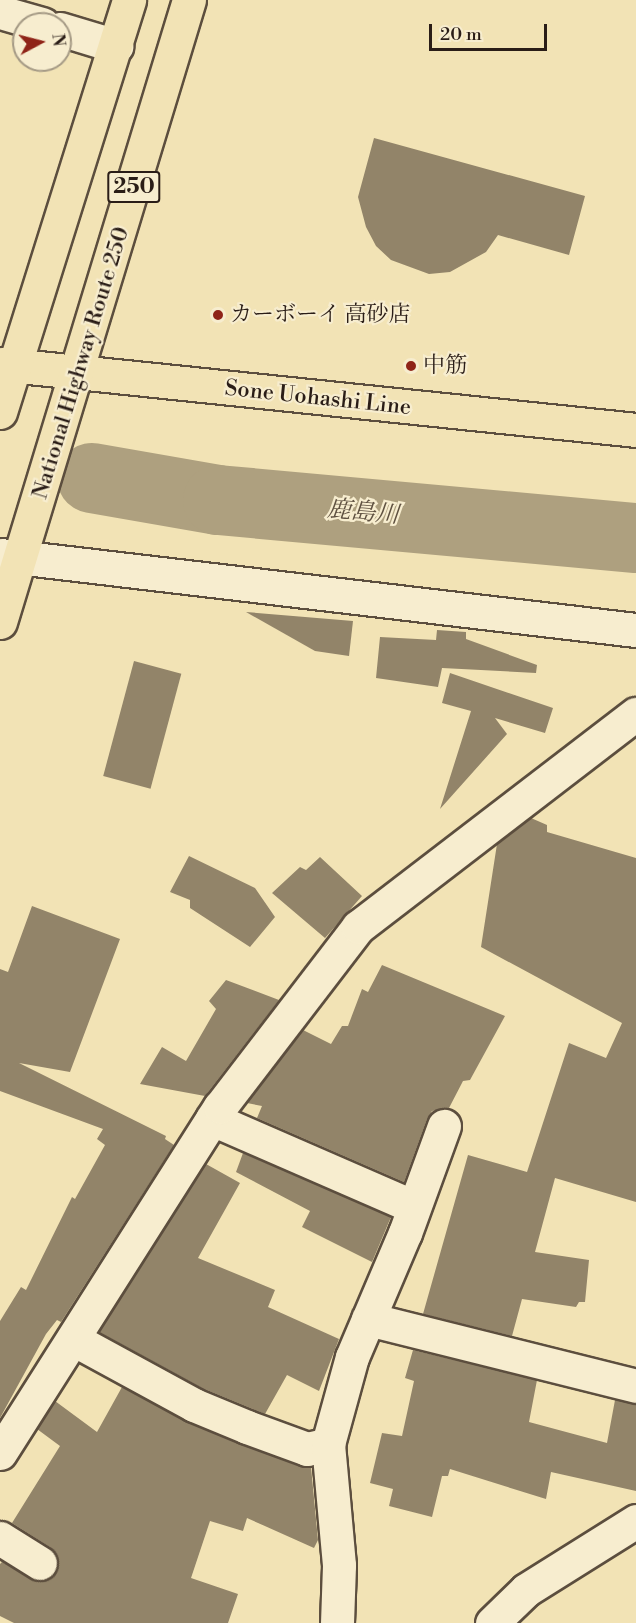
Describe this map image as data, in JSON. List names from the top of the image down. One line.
{"streets":{"main road":["250","National Highway Route 250","Sone Uohashi Line"]},"crossings":[["250","Sone Uohashi Line"],["National Highway Route 250","Sone Uohashi Line"]],"water":["鹿島川"],"places":["カーボーイ 高砂店","中筋"],"scale_bar":"20 m","north":"right"}
